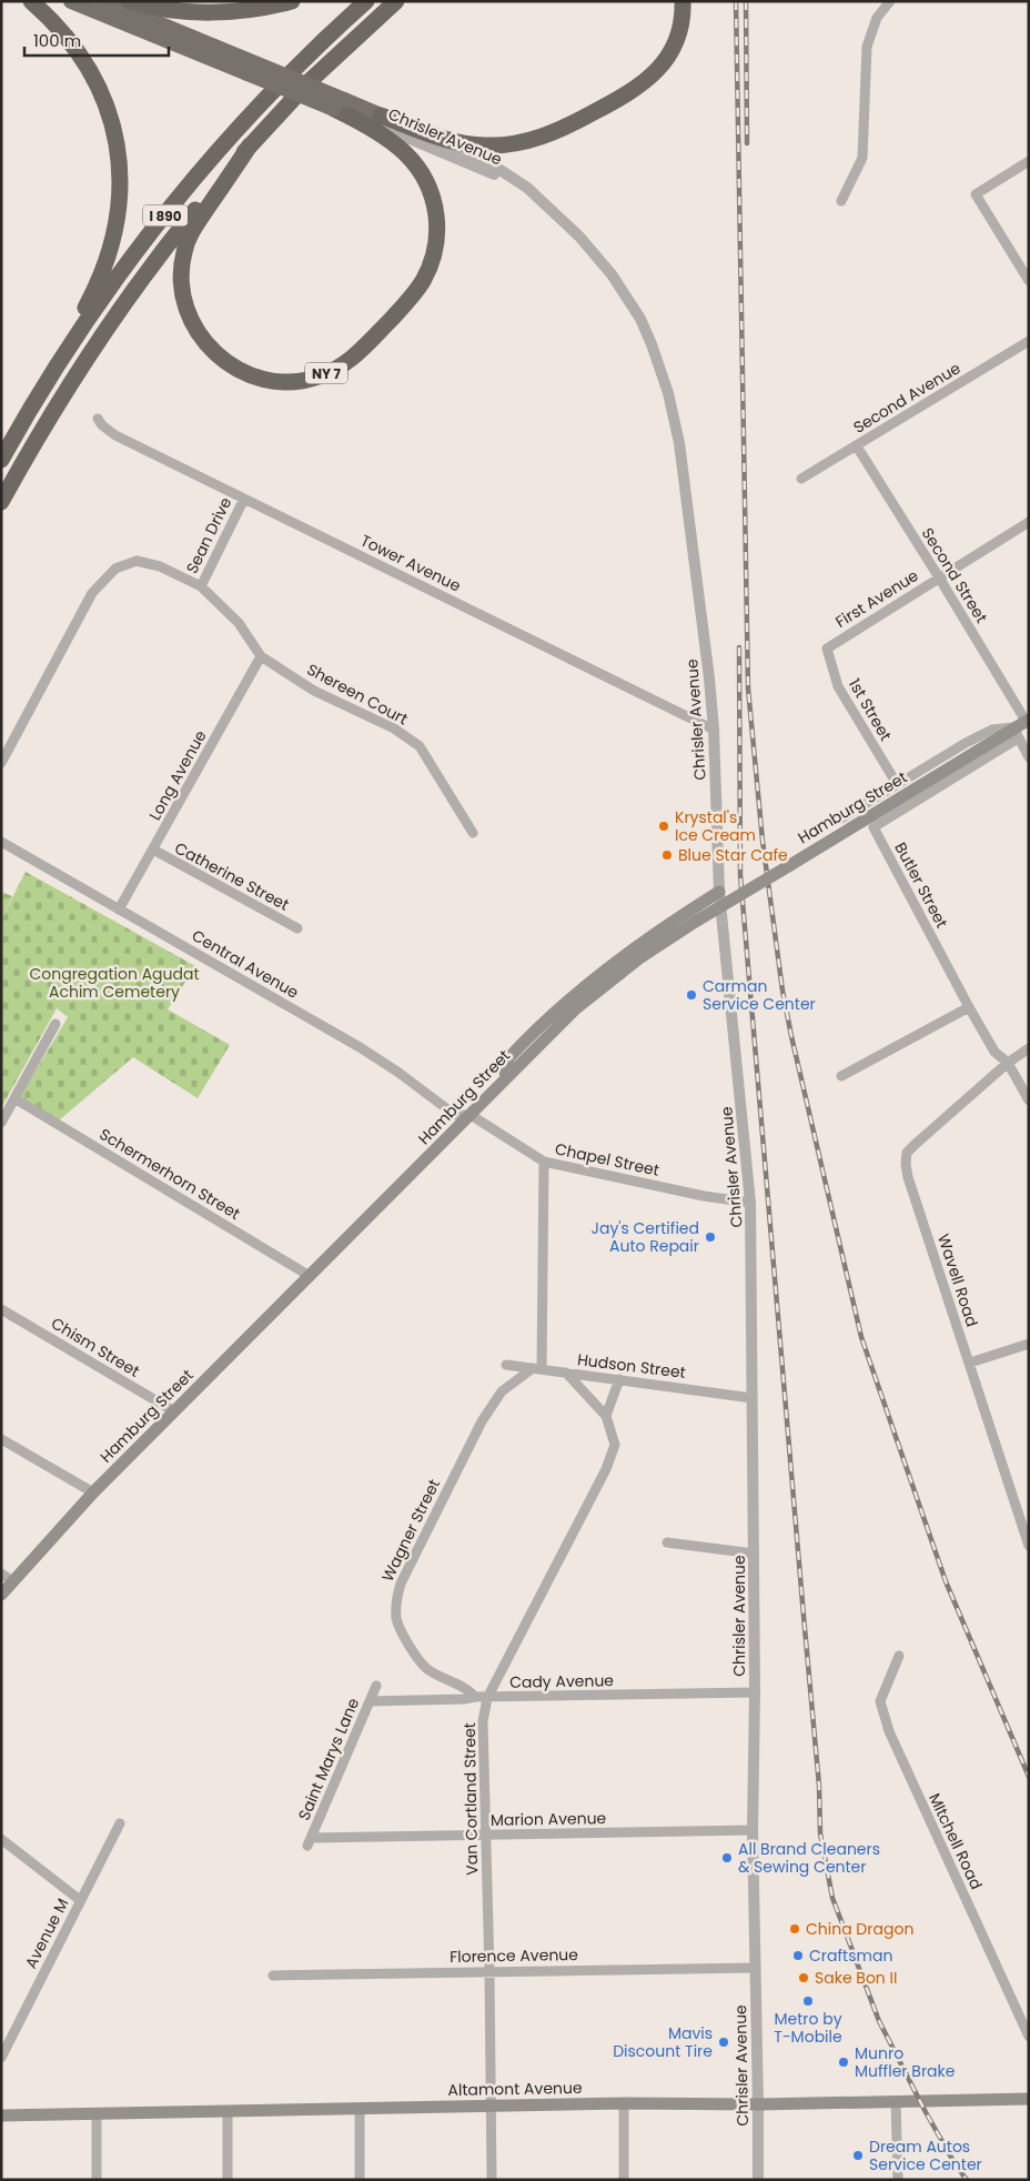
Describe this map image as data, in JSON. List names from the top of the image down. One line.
{"streets":{"highway":["I 890","NY 7"],"main road":["Hamburg Street","Altamont Avenue"],"street":["Chrisler Avenue","Second Avenue","Sean Drive","Tower Avenue","Second Street","First Avenue","Shereen Court","1st Street","Long Avenue","Catherine Street","Butler Street","Central Avenue","Chapel Street","Schermerhorn Street","Wavell Road","Chism Street","Hudson Street","Wagner Street","Cady Avenue","Saint Marys Lane","Van Cortland Street","Marion Avenue","MItchell Road","Avenue M","Florence Avenue"]},"crossings":[["Chrisler Avenue","NY 7"],["Chrisler Avenue","Tower Avenue"],["Chrisler Avenue","Chapel Street"],["Chrisler Avenue","Hudson Street"],["Chrisler Avenue","Cady Avenue"],["Chrisler Avenue","Marion Avenue"],["Chrisler Avenue","Florence Avenue"],["Chrisler Avenue","Altamont Avenue"],["I 890","NY 7"],["Second Avenue","Second Street"],["Sean Drive","Tower Avenue"],["Sean Drive","Shereen Court"],["Second Street","First Avenue"],["Second Street","Hamburg Street"],["First Avenue","1st Street"],["Shereen Court","Long Avenue"],["Long Avenue","Catherine Street"],["Long Avenue","Central Avenue"],["Hamburg Street","Butler Street"],["Hamburg Street","Central Avenue"],["Hamburg Street","Chapel Street"],["Hamburg Street","Schermerhorn Street"],["Hamburg Street","Chism Street"],["Butler Street","Wavell Road"],["Central Avenue","Chapel Street"],["Hudson Street","Wagner Street"],["Hudson Street","Van Cortland Street"],["Wagner Street","Cady Avenue"],["Cady Avenue","Saint Marys Lane"],["Cady Avenue","Van Cortland Street"],["Saint Marys Lane","Marion Avenue"],["Van Cortland Street","Marion Avenue"],["Van Cortland Street","Florence Avenue"],["Van Cortland Street","Altamont Avenue"]],"parks":["Congregation Agudat Achim Cemetery"],"places":["Krystal's Ice Cream","Blue Star Cafe","Carman Service Center","Jay's Certified Auto Repair","All Brand Cleaners & Sewing Center","China Dragon","Craftsman","Sake Bon II","Metro by T-Mobile","Mavis Discount Tire","Munro Muffler Brake","Dream Autos Service Center"],"scale_bar":"100 m"}
